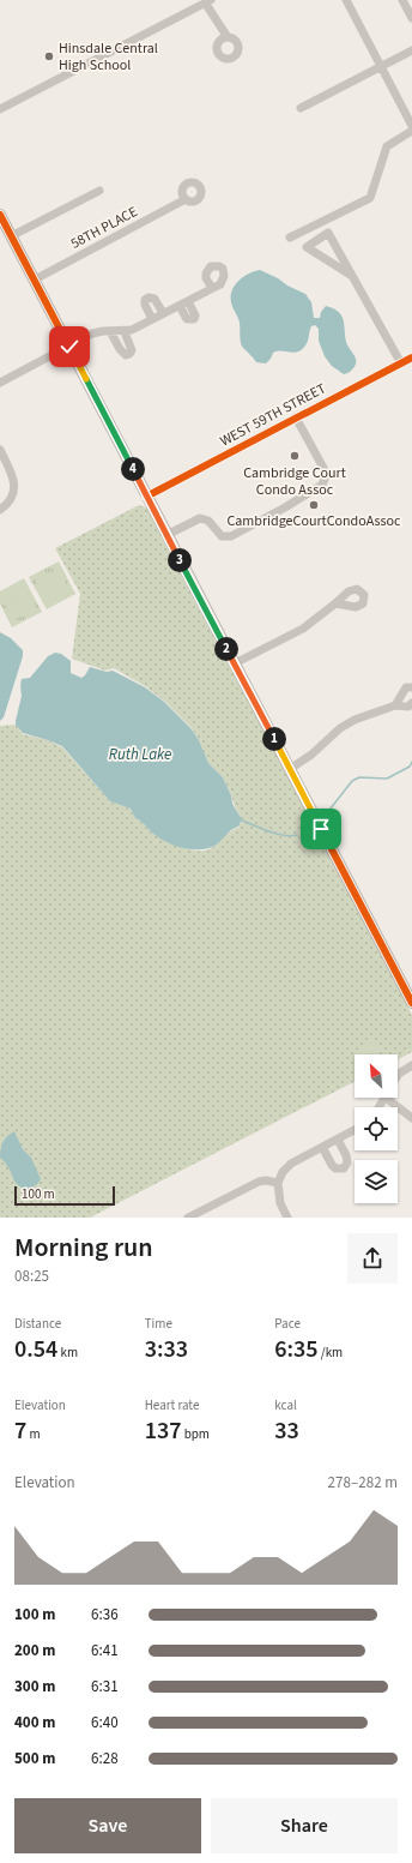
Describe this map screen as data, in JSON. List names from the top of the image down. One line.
{"streets":{"street":["58TH PLACE","WEST 59TH STREET"]},"water":["Ruth Lake"],"places":["Hinsdale Central High School","Cambridge Court Condo Assoc","CambridgeCourtCondoAssoc"],"scale_bar":"100 m","north":"top left","page":{"pins":["4","3","2","1"],"scale":"100 m","heading":["Morning run","08:25"],"stats":[["Distance","0.54 km"],["Time","3:33"],["Pace","6:35 /km"],["Elevation","7 m"],["Heart rate","137 bpm"],["kcal","33"]],"chart":["Elevation","278–282 m"],"list":[{"name":"100 m","note":"6:36"},{"name":"200 m","note":"6:41"},{"name":"300 m","note":"6:31"},{"name":"400 m","note":"6:40"},{"name":"500 m","note":"6:28"}],"buttons":["Save","Share"]}}
